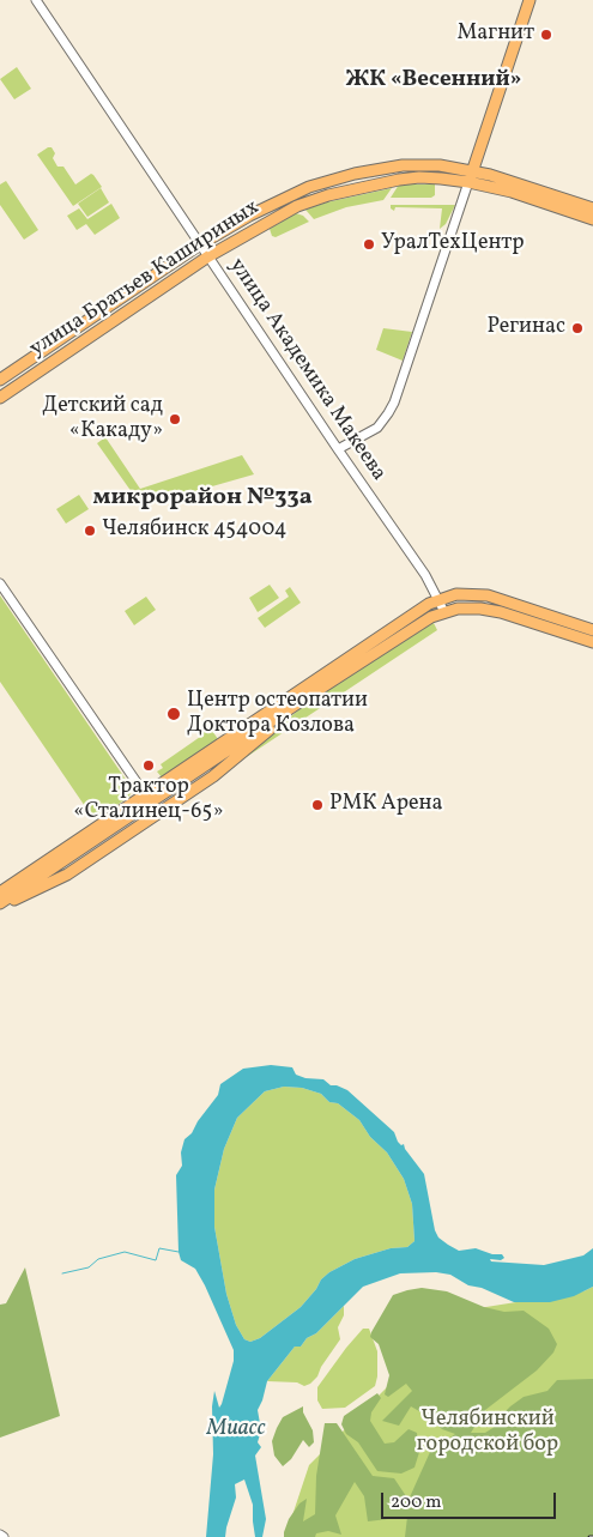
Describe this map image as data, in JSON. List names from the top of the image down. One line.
{"streets":{"main road":["улица Братьев Кашириных"],"street":["улица Академика Макеева"]},"crossings":[["улица Братьев Кашириных","улица Академика Макеева"]],"districts":["ЖК «Весенний»","микрорайон №33а"],"water":["Миасс"],"parks":["Челябинский городской бор"],"places":["Магнит","УралТехЦентр","Регинас","Детский сад «Какаду»","Челябинск 454004","Центр остеопатии Доктора Козлова","Трактор «Сталинец-65»","РМК Арена"],"scale_bar":"200 m"}
